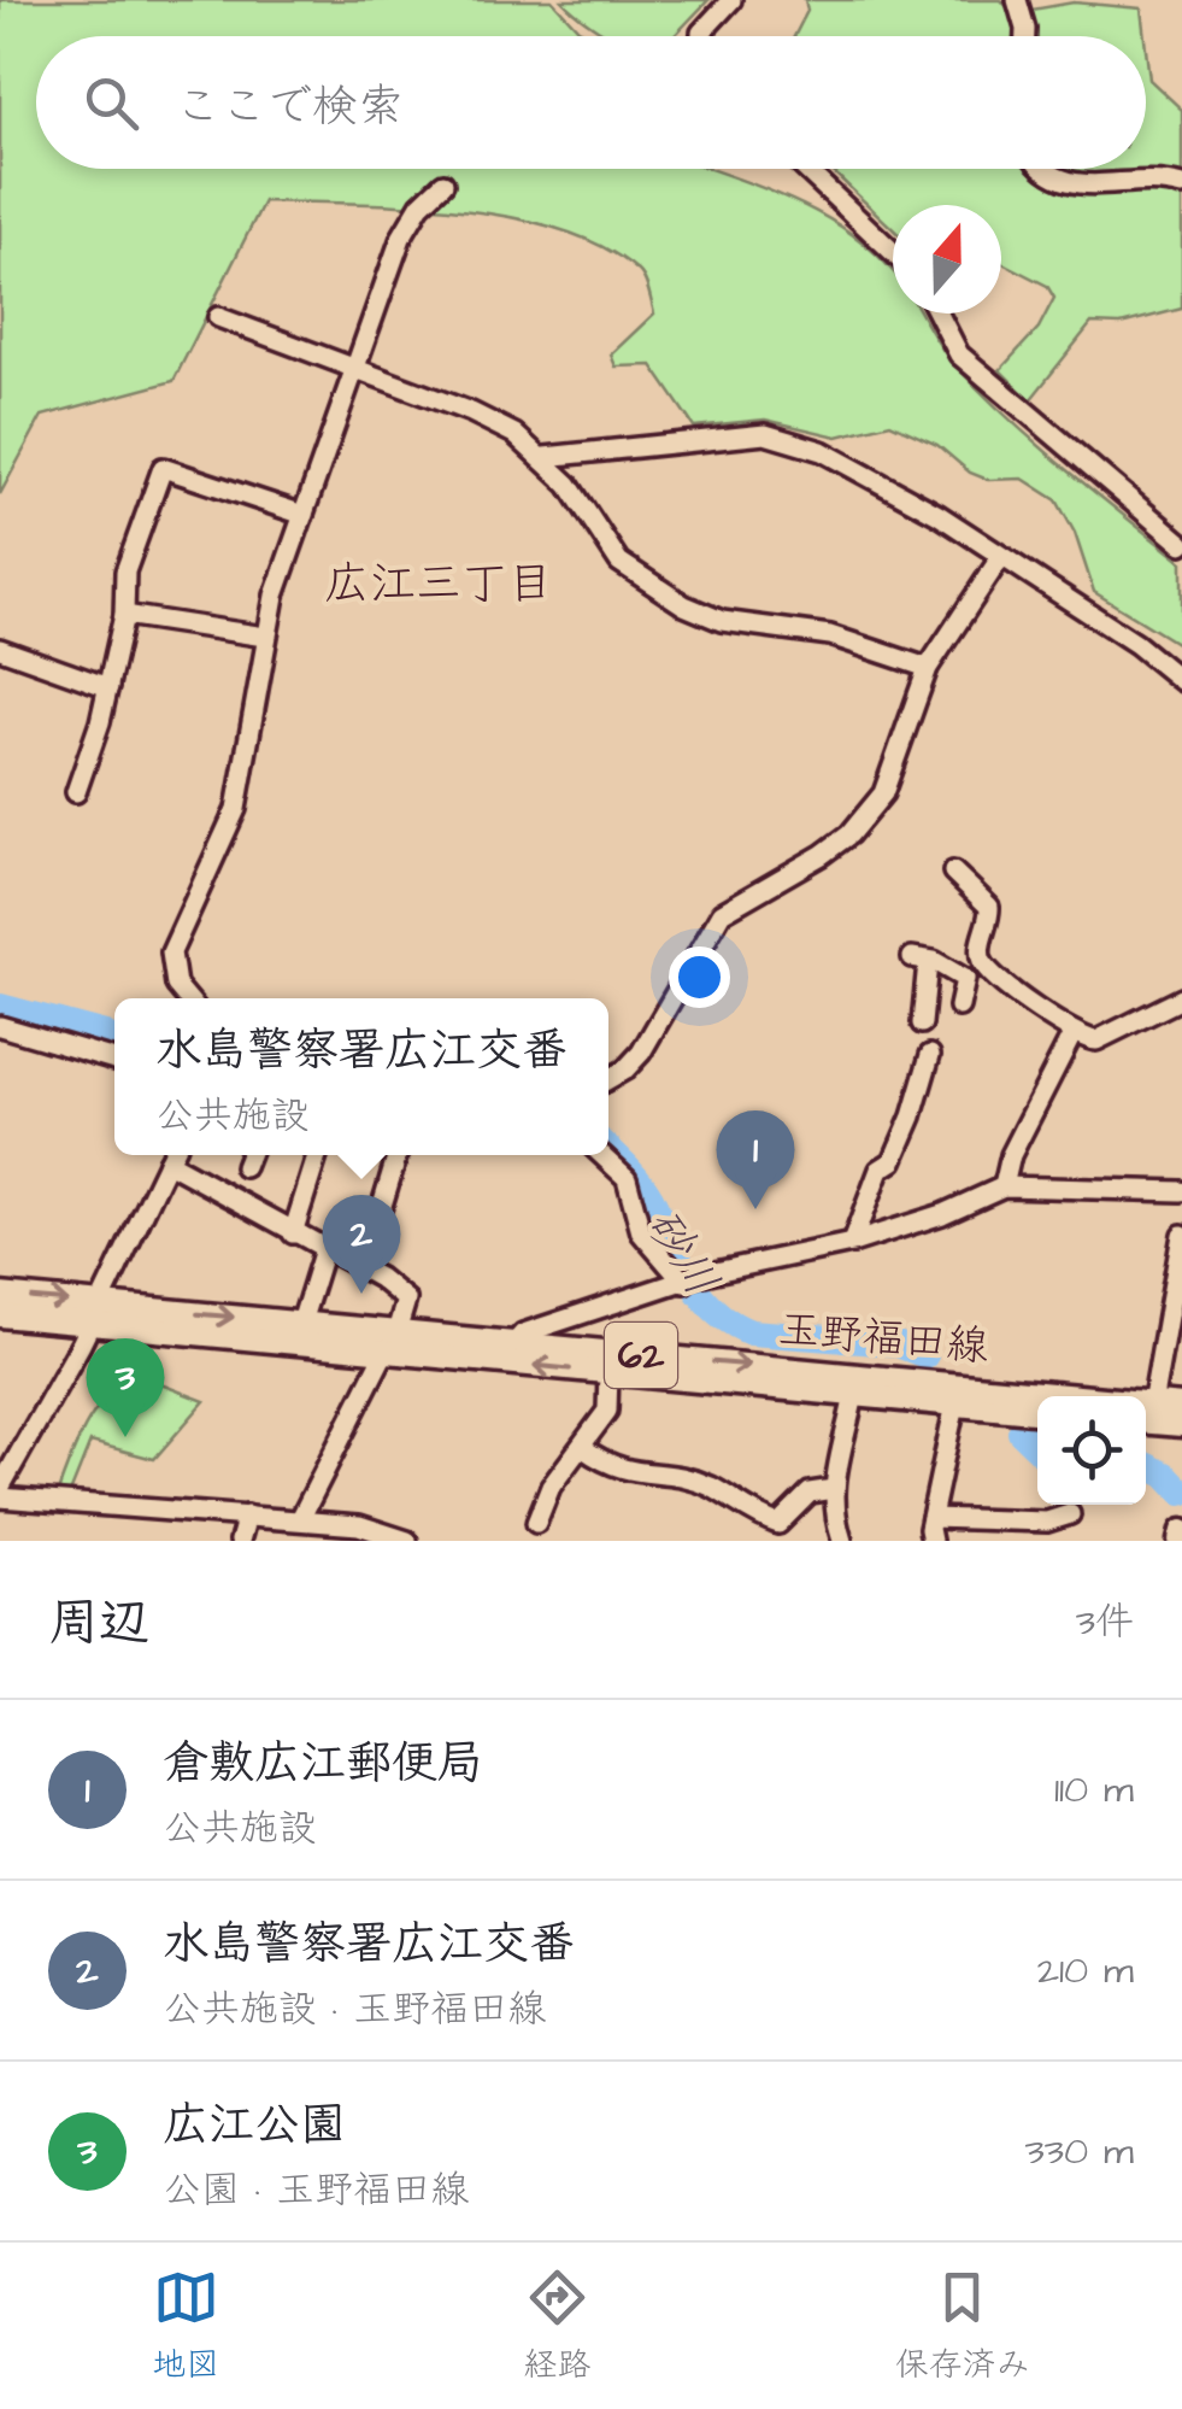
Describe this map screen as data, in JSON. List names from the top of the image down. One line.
{"streets":{"main road":["玉野福田線","62"]},"districts":["広江三丁目"],"water":["砂川"],"north":"top","page":{"search":"ここで検索","popup":["水島警察署広江交番","公共施設"],"pins":["1","2","3"],"heading":["周辺","3件"],"list":[{"mark":"1","name":"倉敷広江郵便局","note":"公共施設","value":"110 m"},{"mark":"2","name":"水島警察署広江交番","note":"公共施設 · 玉野福田線","value":"210 m"},{"mark":"3","name":"広江公園","note":"公園 · 玉野福田線","value":"330 m"}],"nav":["地図","経路","保存済み"]}}
